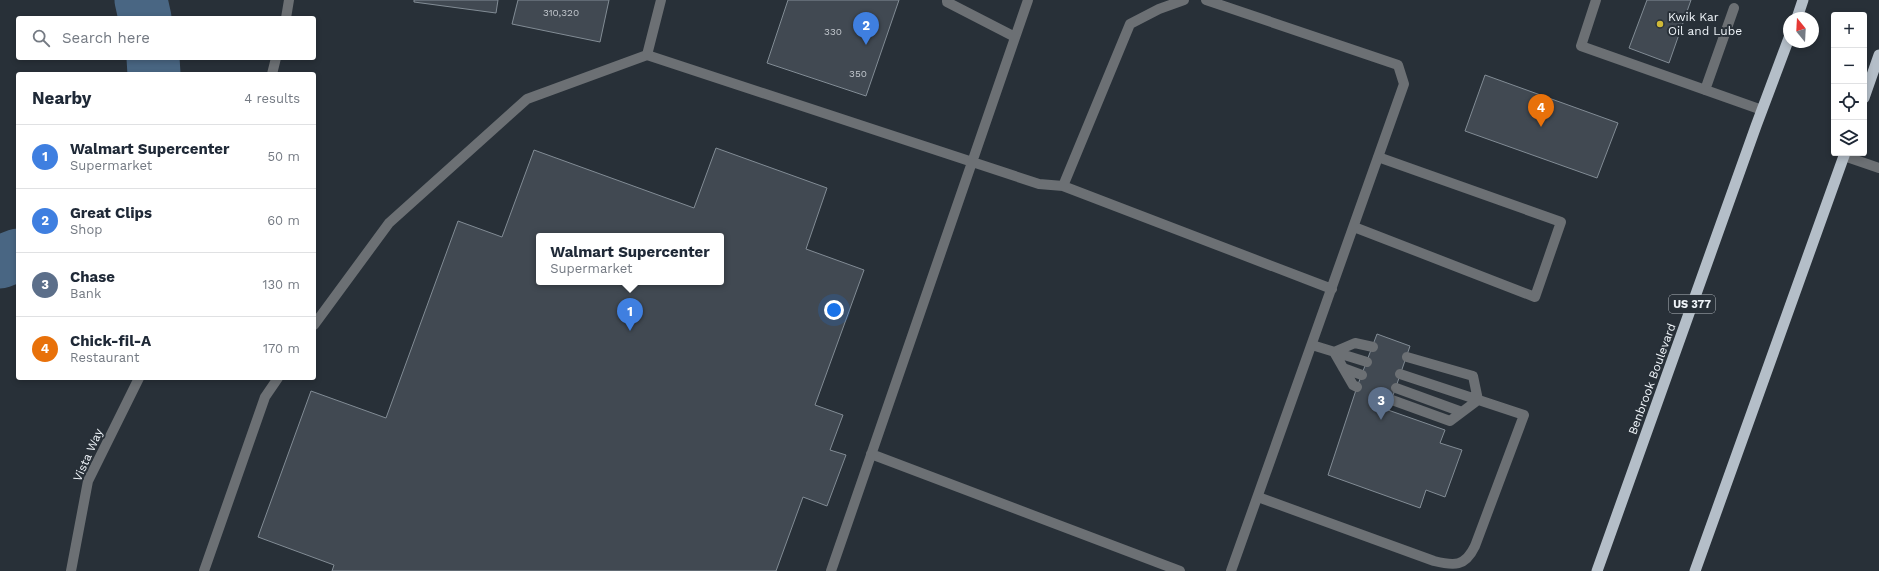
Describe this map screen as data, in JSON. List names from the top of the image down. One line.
{"streets":{"highway":["US 377","Benbrook Boulevard"],"street":["Vista Way"]},"places":["Kwik Kar Oil and Lube"],"house_numbers":["310,320","330","350"],"north":"top","page":{"map_buttons":["+","−"],"pins":["2","4","1","3"],"search":"Search here","heading":["Nearby","4 results"],"list":[{"mark":"1","name":"Walmart Supercenter","note":"Supermarket","value":"50 m"},{"mark":"2","name":"Great Clips","note":"Shop","value":"60 m"},{"mark":"3","name":"Chase","note":"Bank","value":"130 m"},{"mark":"4","name":"Chick-fil-A","note":"Restaurant","value":"170 m"}],"popup":["Walmart Supercenter","Supermarket"]}}
